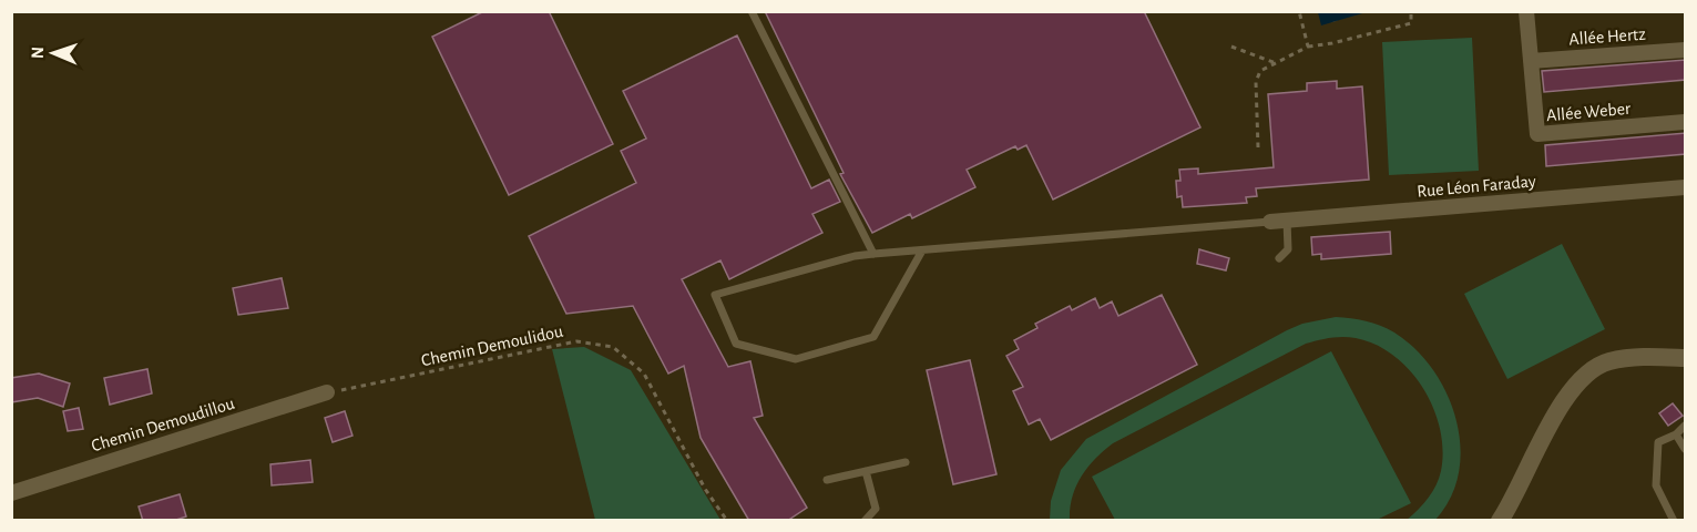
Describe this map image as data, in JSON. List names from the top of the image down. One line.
{"streets":{"street":["Allée Hertz","Allée Weber","Rue Léon Faraday","Chemin Demoudillou"],"path":["Chemin Demoulidou"]},"crossings":[["Allée Hertz","Allée Weber"],["Chemin Demoulidou","Chemin Demoudillou"]],"north":"left"}
